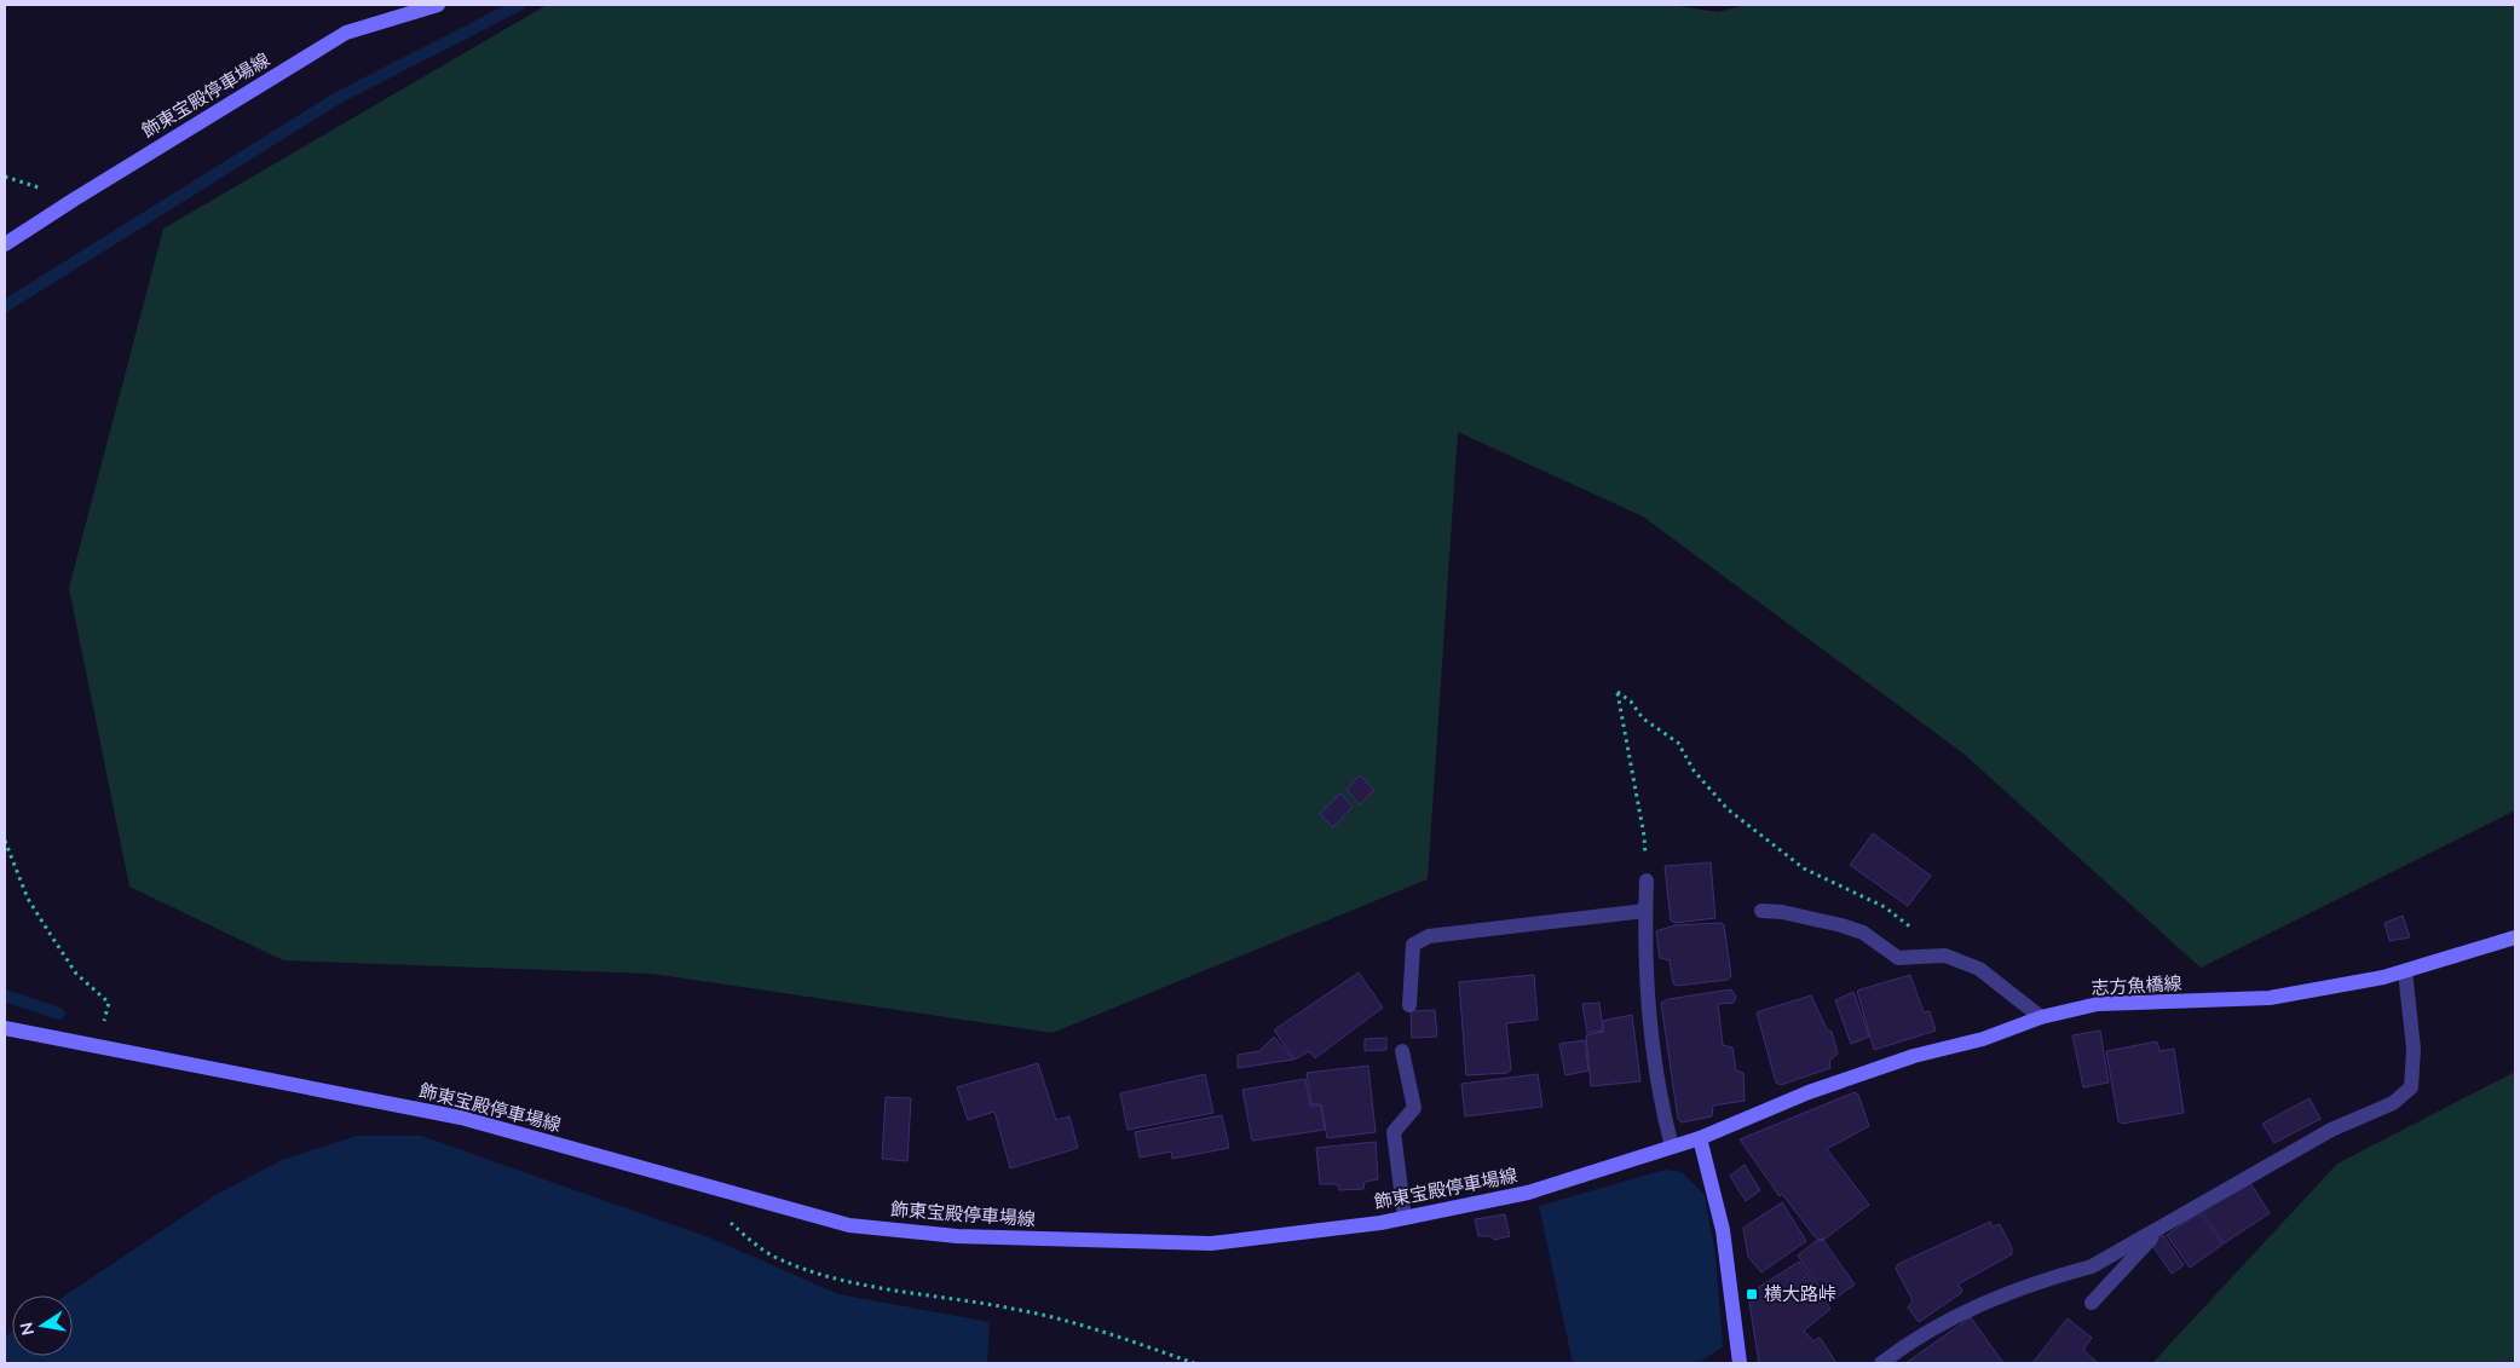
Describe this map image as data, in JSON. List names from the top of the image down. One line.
{"streets":{"main road":["飾東宝殿停車場線","志方魚橋線"]},"crossings":[["飾東宝殿停車場線","志方魚橋線"]],"places":{"transit":["横大路峠"]},"north":"left"}
